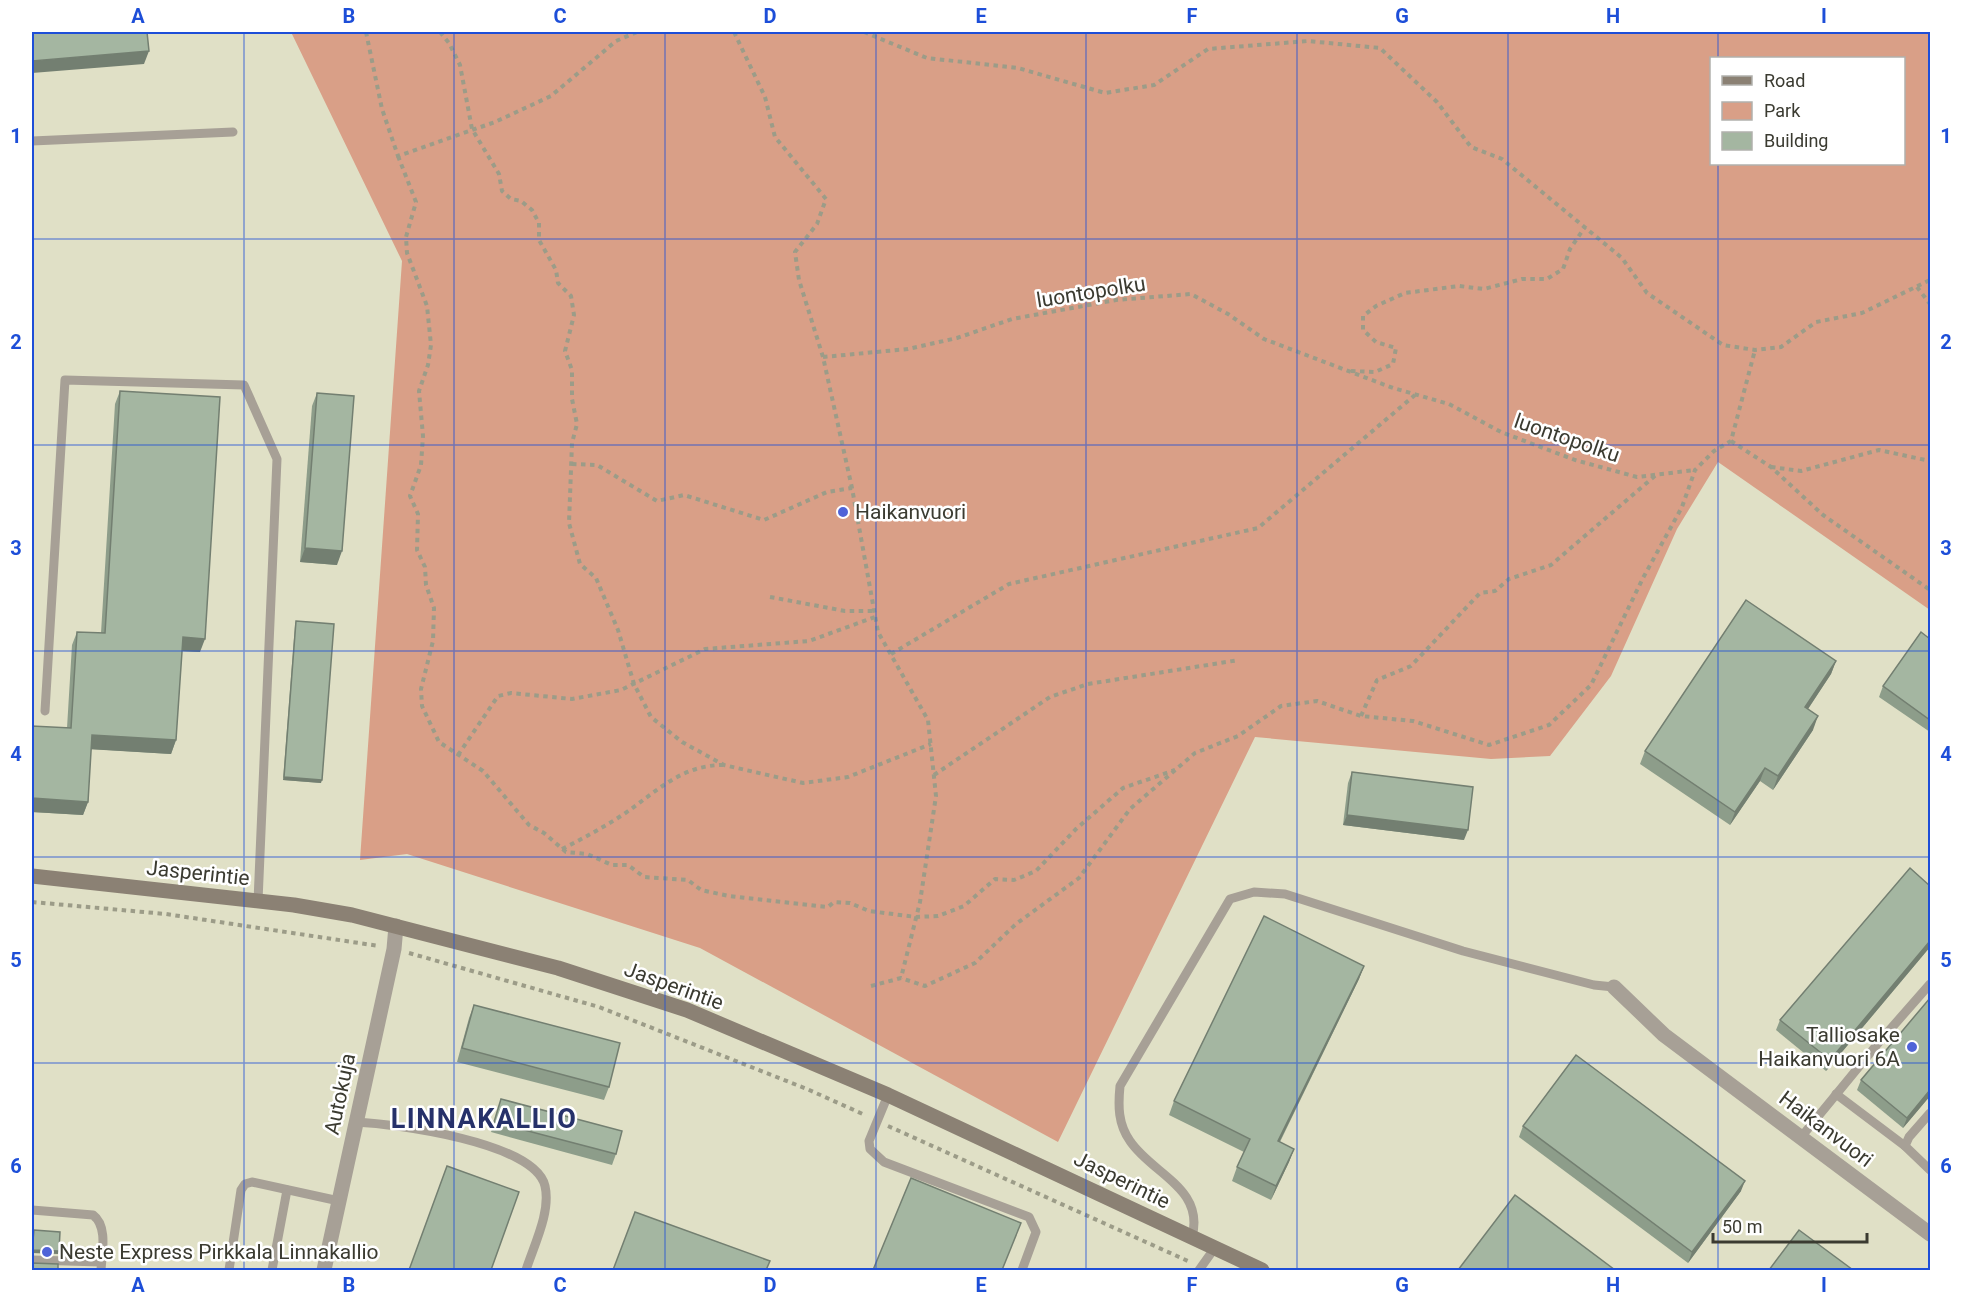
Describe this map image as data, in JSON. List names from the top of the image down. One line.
{"streets":{"main road":["Jasperintie"],"street":["Autokuja","Haikanvuori"],"path":["luontopolku"]},"crossings":[["Jasperintie","Autokuja"]],"districts":["LINNAKALLIO"],"places":["Haikanvuori","Talliosake Haikanvuori 6A","Neste Express Pirkkala Linnakallio"],"legend":["Road","Park","Building"],"scale_bar":"50 m","grid":{"columns":["A","B","C","D","E","F","G","H","I"],"rows":["1","2","3","4","5","6"]}}
